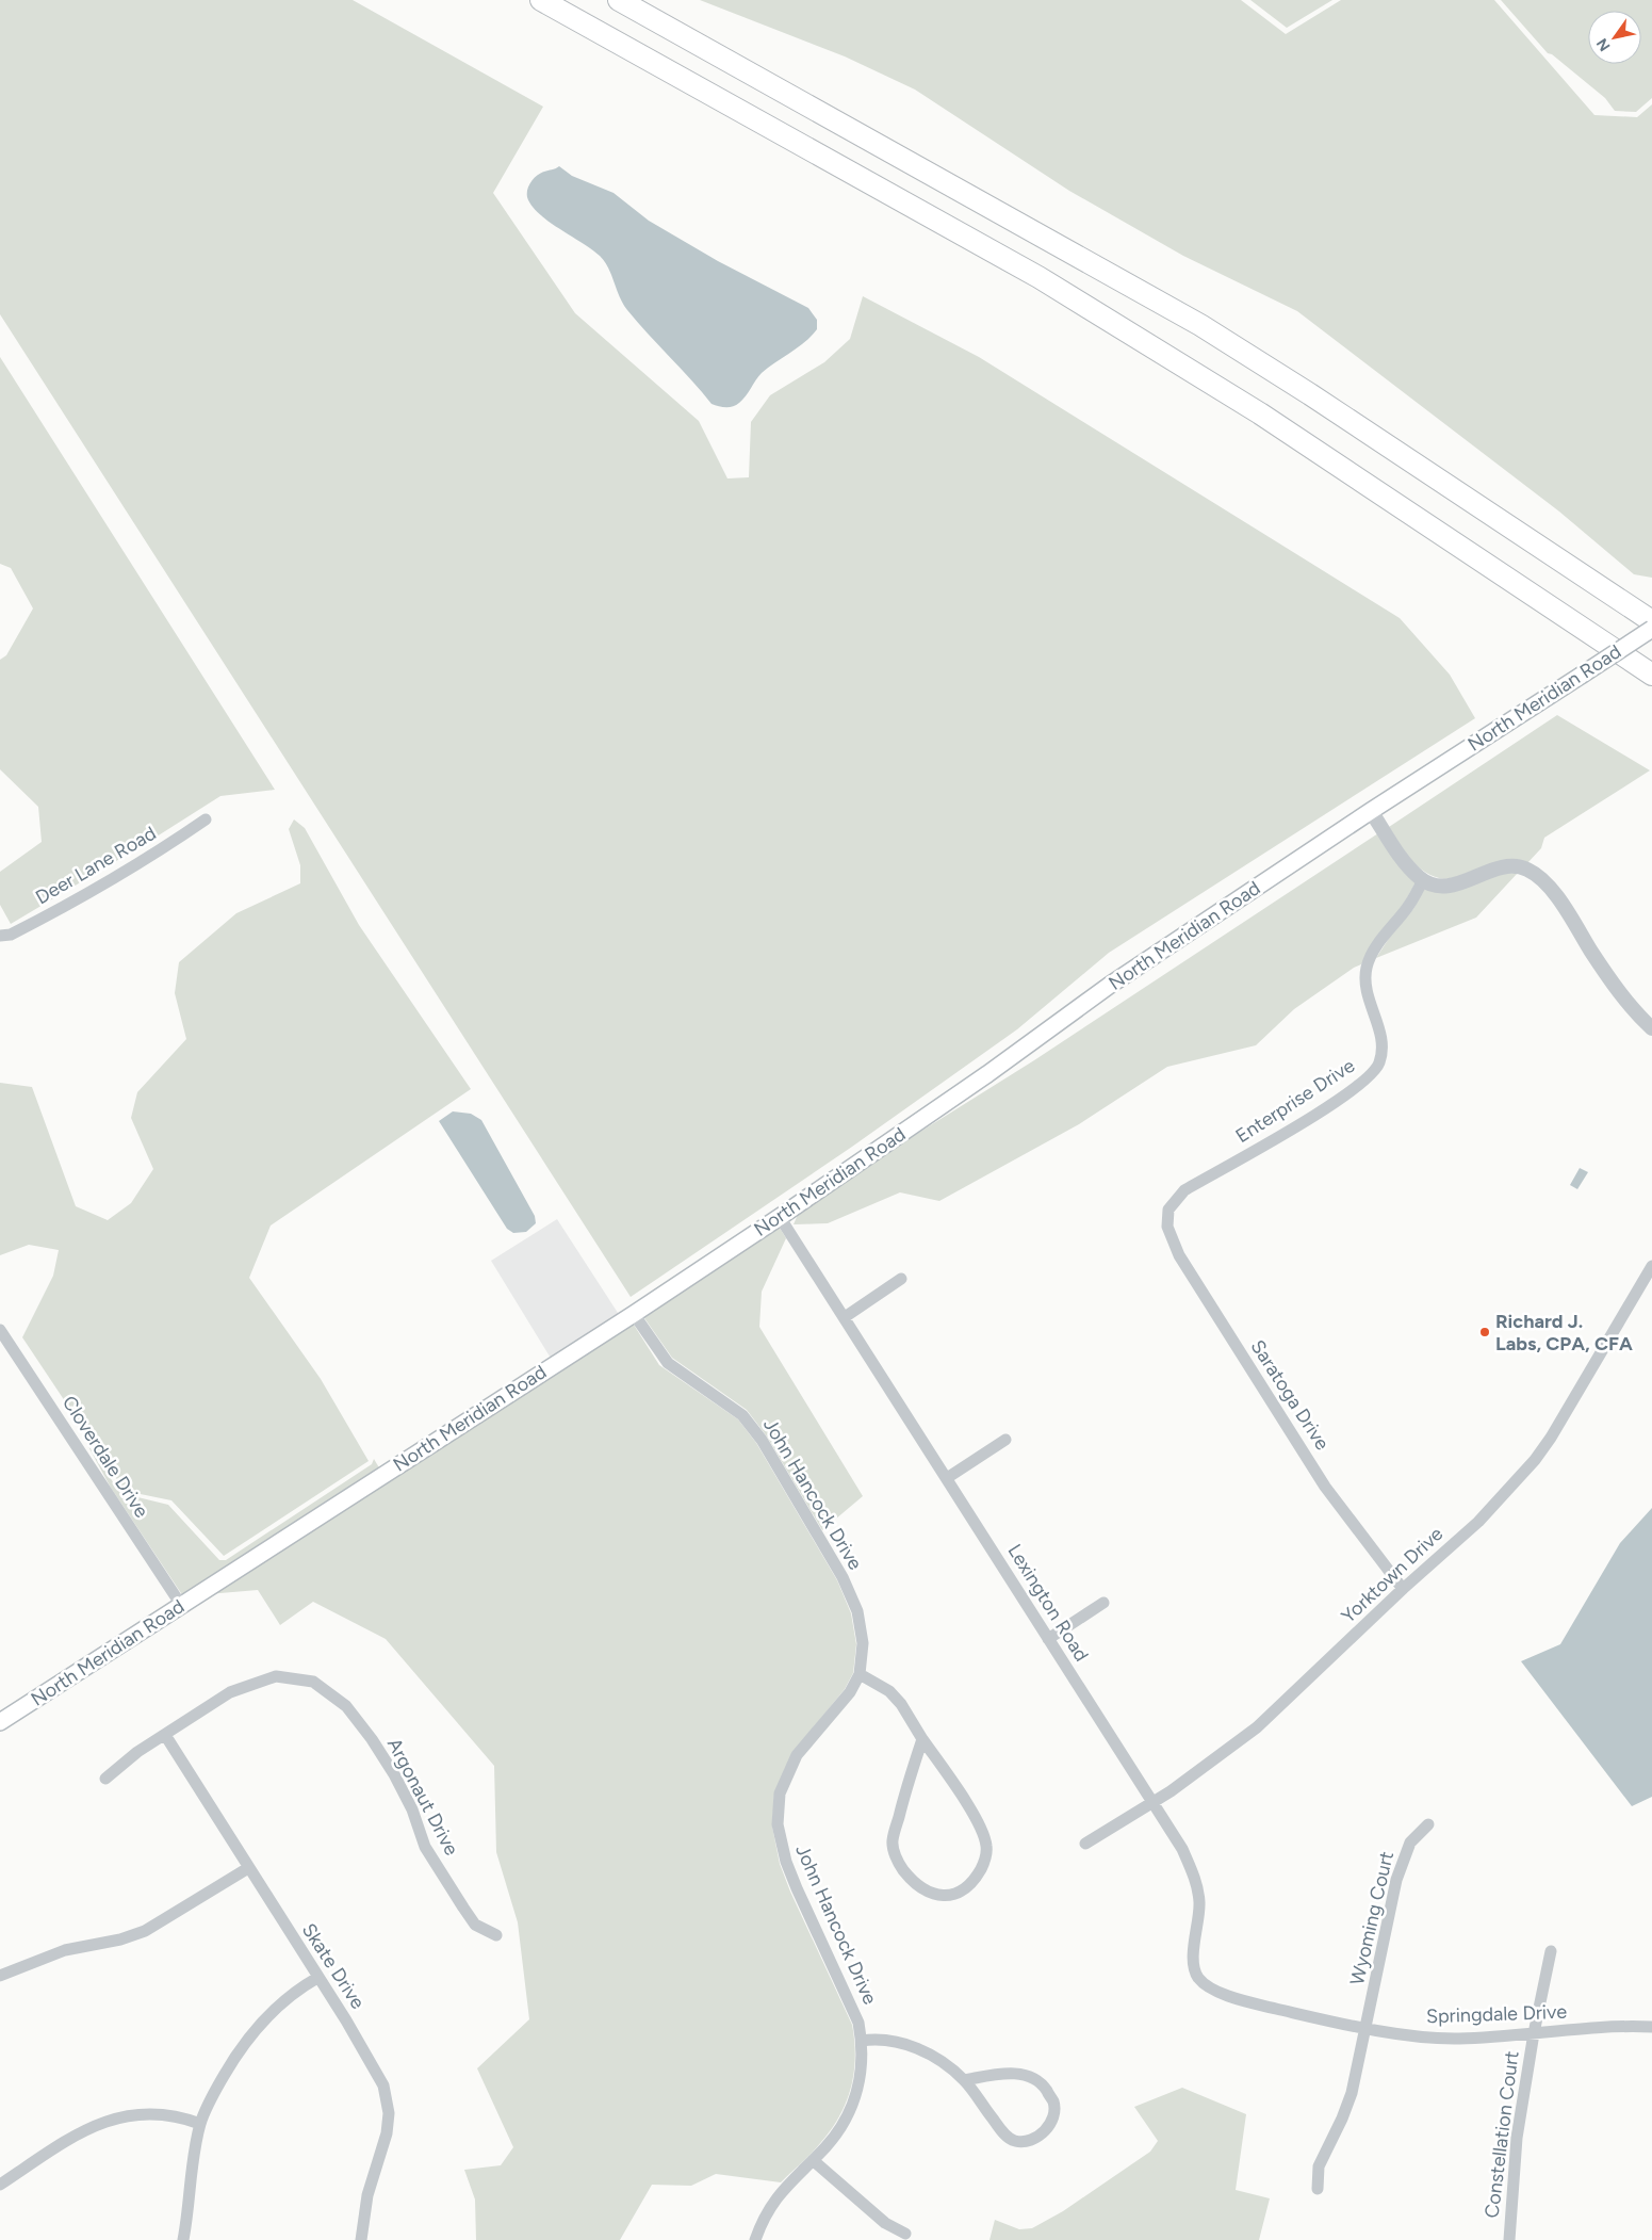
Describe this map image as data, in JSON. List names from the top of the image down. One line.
{"streets":{"main road":["North Meridian Road"],"street":["Deer Lane Road","Enterprise Drive","Saratoga Drive","Cloverdale Drive","John Hancock Drive","Yorktown Drive","Lexington Road","Argonaut Drive","Wyoming Court","Skate Drive","Springdale Drive","Constellation Court"]},"crossings":[["North Meridian Road","Cloverdale Drive"],["North Meridian Road","John Hancock Drive"],["North Meridian Road","Lexington Road"],["Enterprise Drive","Saratoga Drive"],["Saratoga Drive","Yorktown Drive"],["Yorktown Drive","Lexington Road"],["Lexington Road","Springdale Drive"],["Argonaut Drive","Skate Drive"],["Wyoming Court","Springdale Drive"],["Springdale Drive","Constellation Court"]],"places":["Richard J. Labs, CPA, CFA"],"north":"bottom left"}
